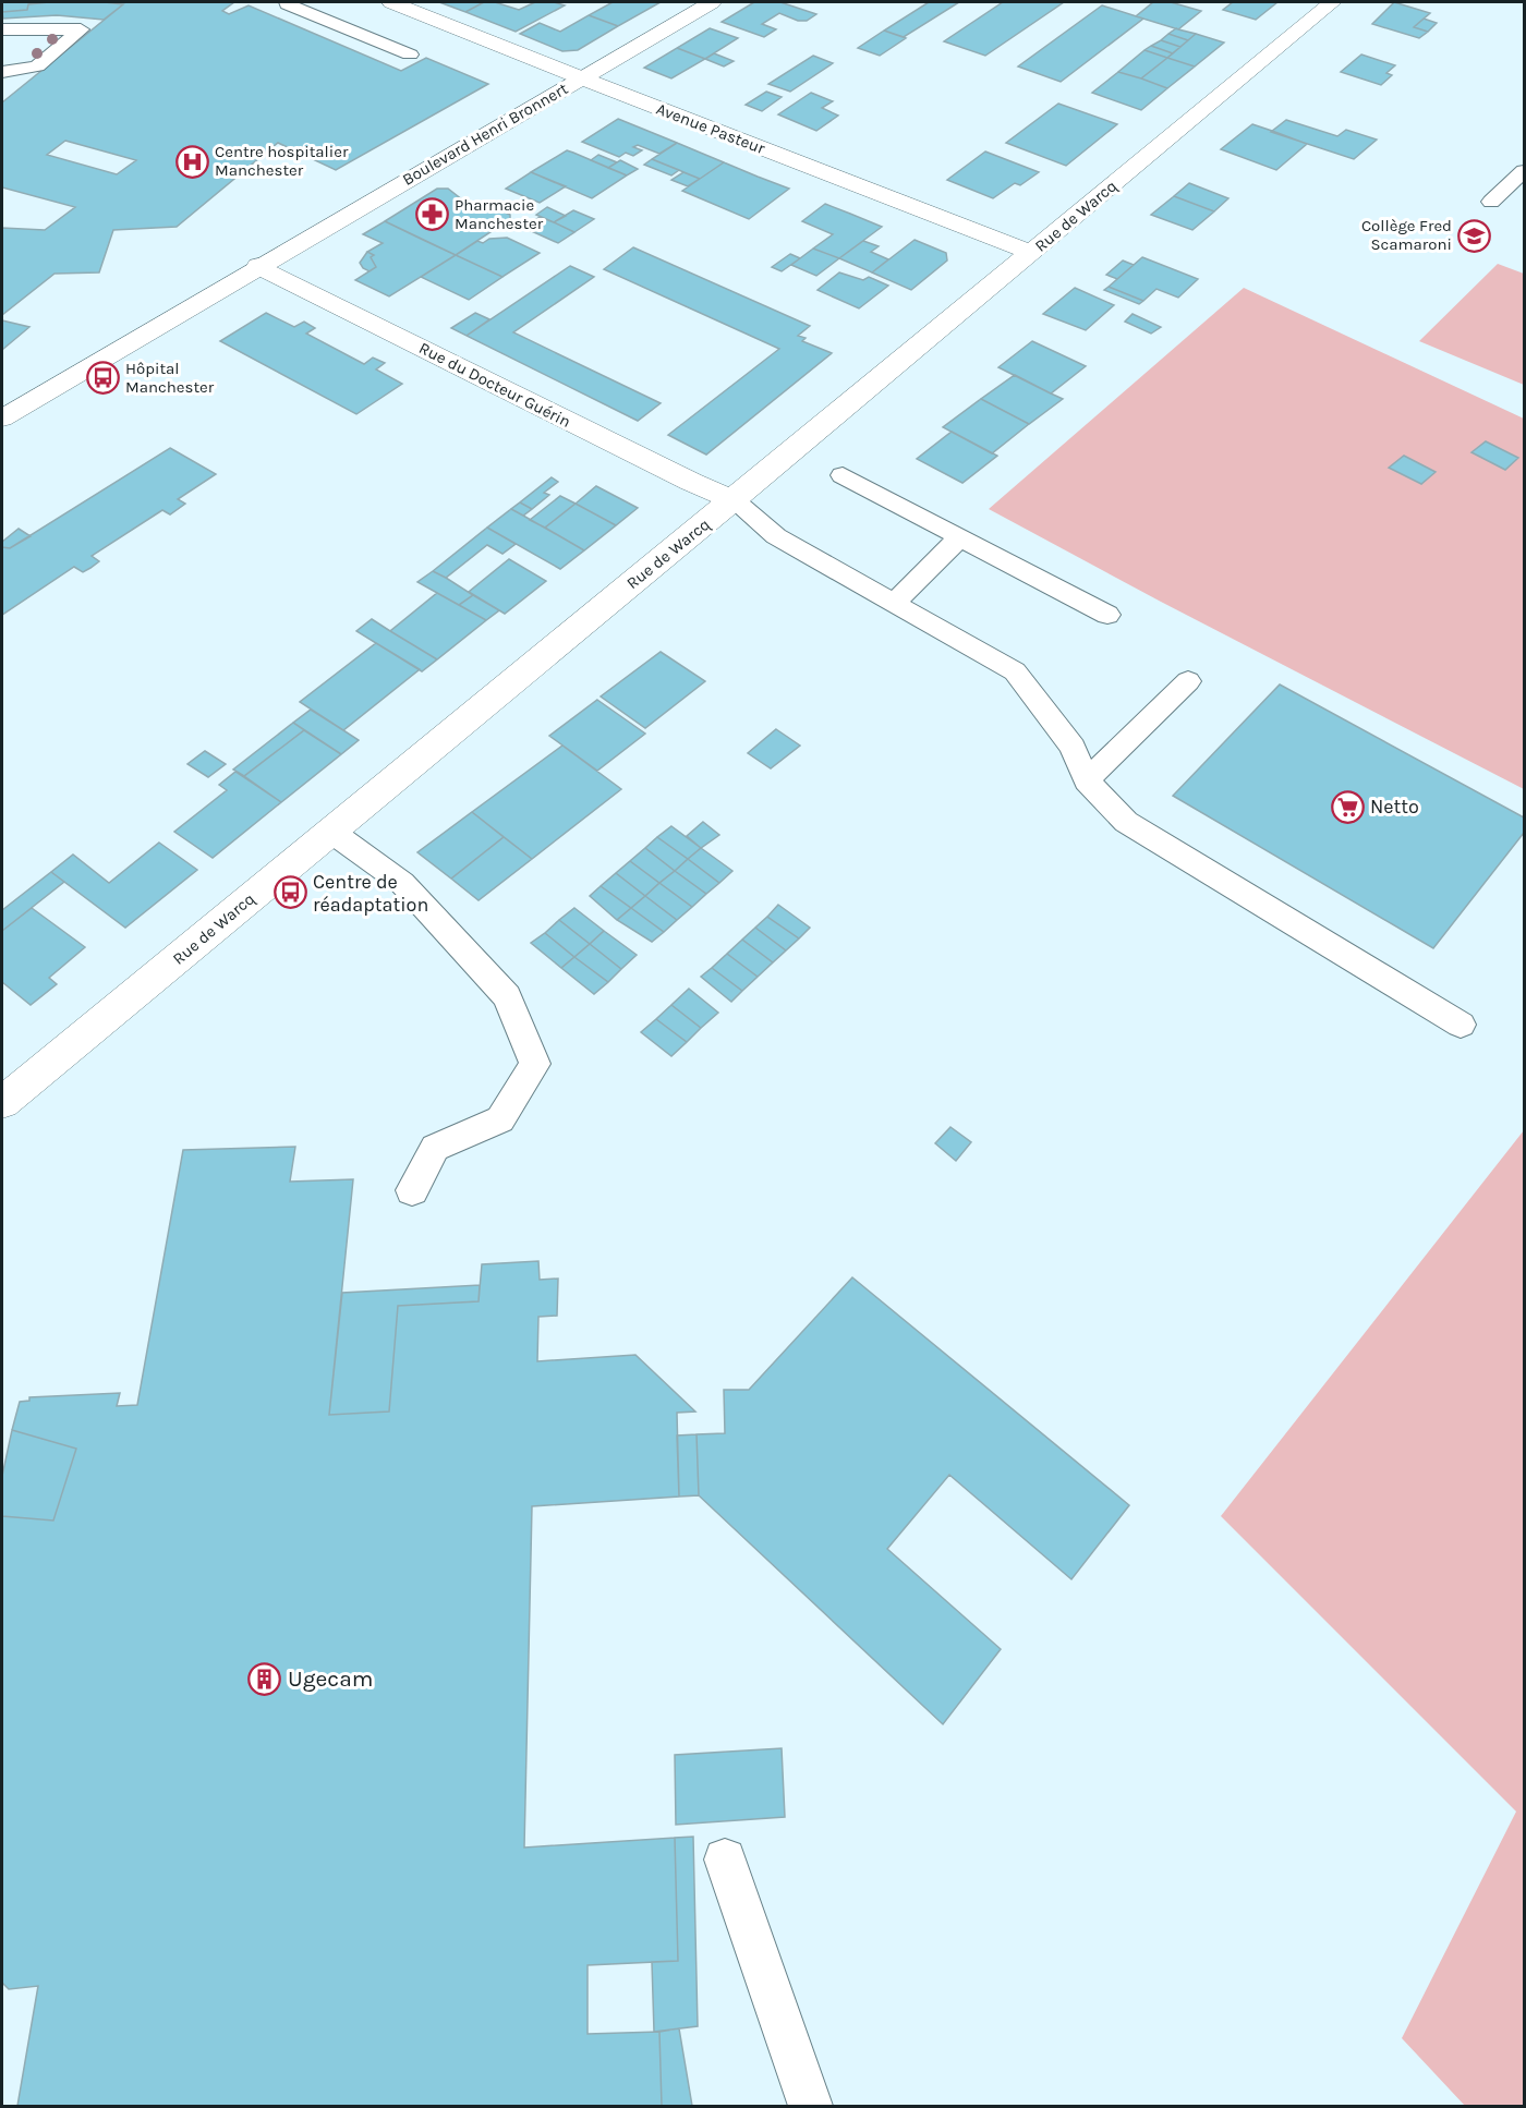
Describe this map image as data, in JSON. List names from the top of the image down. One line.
{"streets":{"main road":["Avenue Pasteur","Boulevard Henri Bronnert","Rue de Warcq","Rue du Docteur Guérin"]},"crossings":[["Avenue Pasteur","Boulevard Henri Bronnert"],["Avenue Pasteur","Rue de Warcq"],["Boulevard Henri Bronnert","Rue du Docteur Guérin"],["Rue de Warcq","Rue du Docteur Guérin"]],"places":{"hospital":["Centre hospitalier Manchester"],"pharmacy":["Pharmacie Manchester"],"school or university":["Collège Fred Scamaroni"],"bus stop":["Hôpital Manchester","Centre de réadaptation"],"supermarket":["Netto"],"building":["Ugecam"]}}
